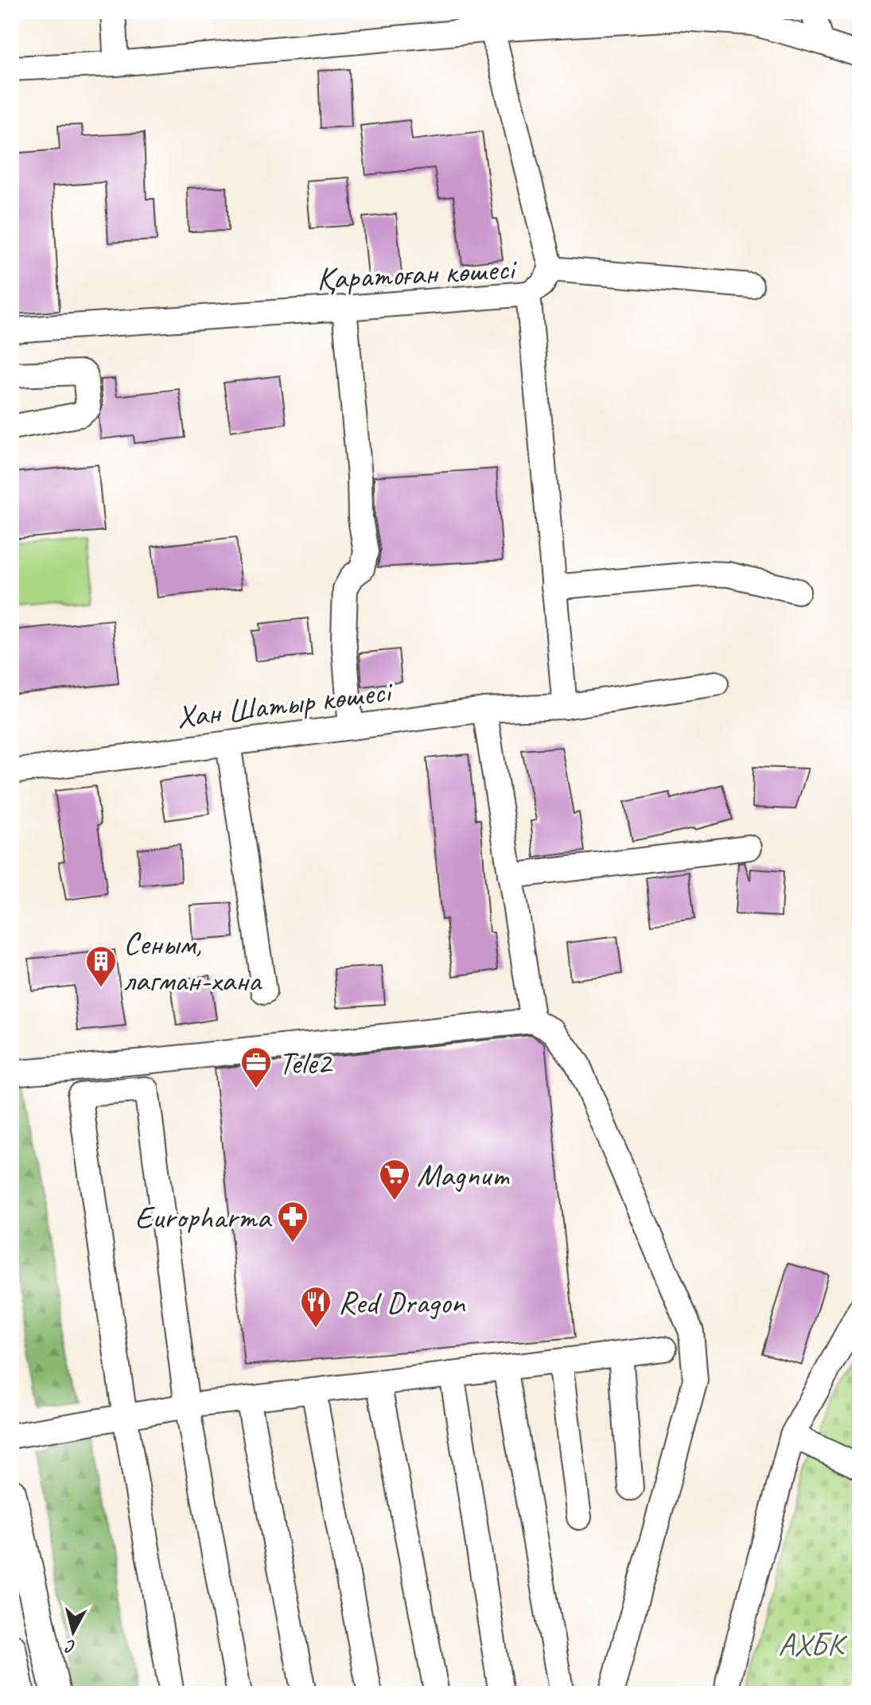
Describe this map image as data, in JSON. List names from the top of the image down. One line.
{"streets":{"street":["Қаратоған көшесі","Хан Шатыр көшесі"]},"crossings":[["Қаратоған көшесі","Хан Шатыр көшесі"]],"parks":["АХБК"],"places":{"building":["Сеным, лагман-хана"],"office":["Tele2"],"supermarket":["Magnum"],"pharmacy":["Europharma"],"restaurant":["Red Dragon"]},"north":"bottom"}
